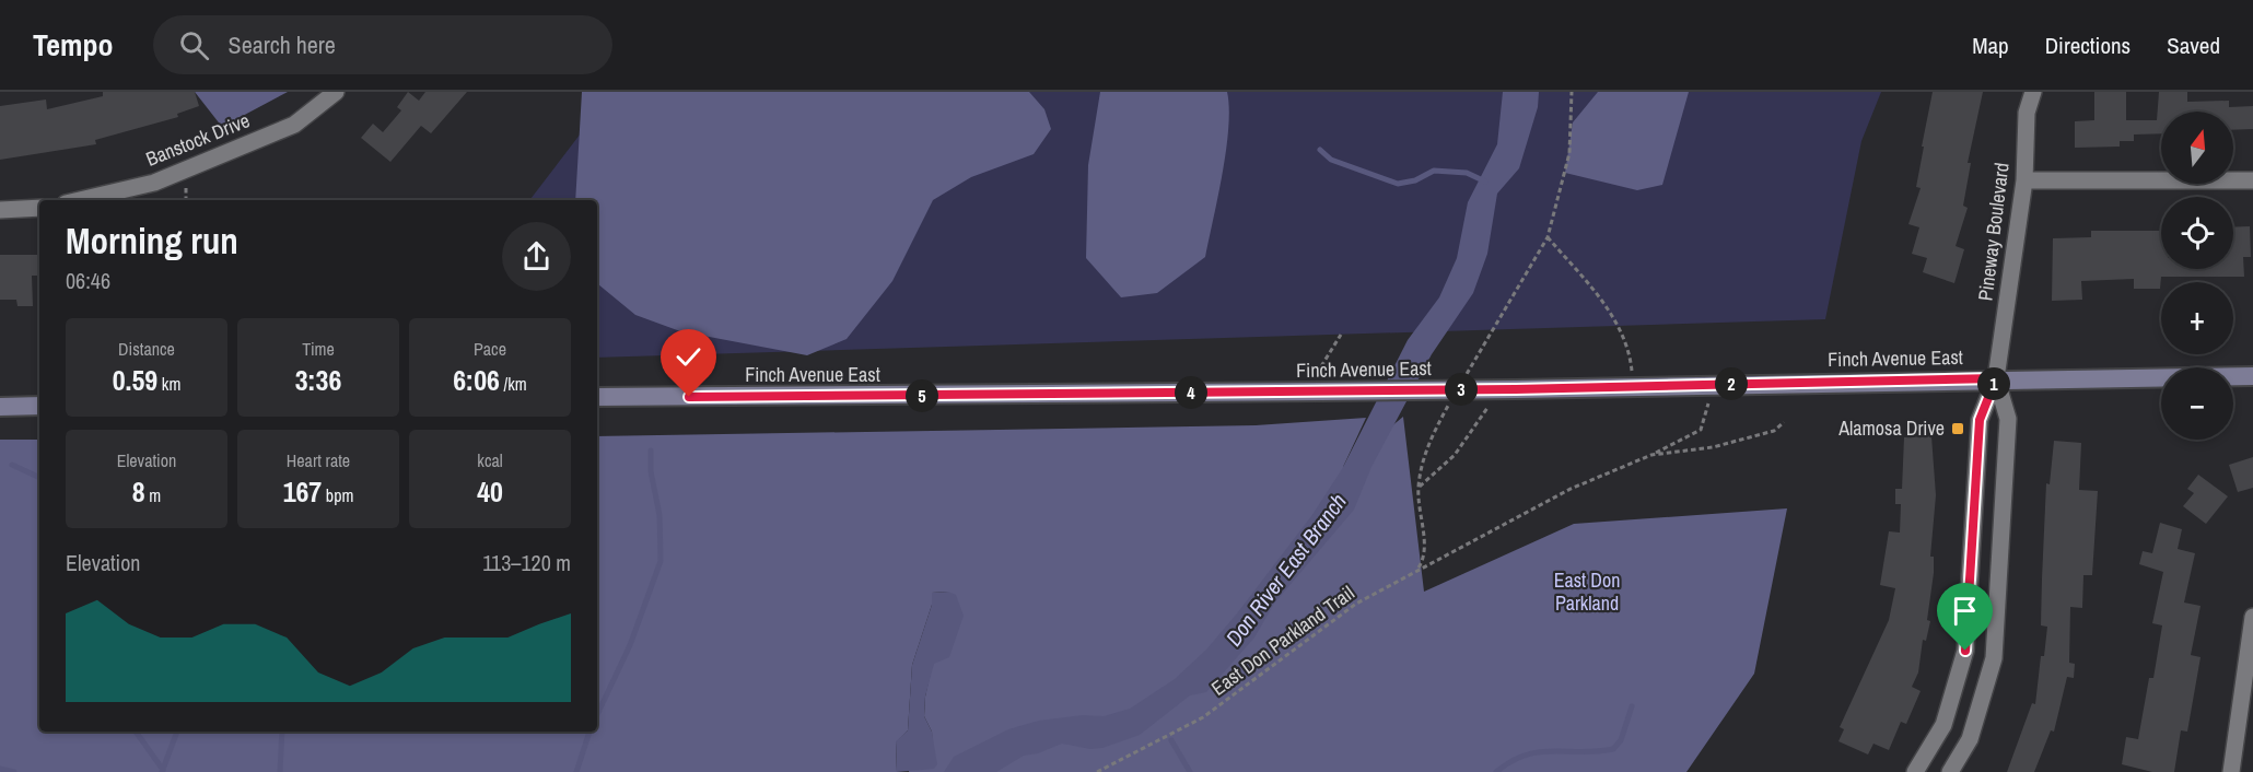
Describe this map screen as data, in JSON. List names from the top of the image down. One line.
{"streets":{"main road":["Finch Avenue East"],"street":["Banstock Drive","Pineway Boulevard"],"path":["East Don Parkland Trail"]},"crossings":[["Pineway Boulevard","Finch Avenue East"],["Finch Avenue East","East Don Parkland Trail"]],"water":["Don River East Branch"],"parks":["East Don Parkland"],"places":{"transit":["Alamosa Drive"]},"north":"top","page":{"header":"Tempo","search":"Search here","nav":["Map","Directions","Saved"],"map_buttons":["+","−"],"heading":["Morning run","06:46"],"stats":[["Distance","0.59 km"],["Time","3:36"],["Pace","6:06 /km"],["Elevation","8 m"],["Heart rate","167 bpm"],["kcal","40"]],"pins":["1","2","3","4","5"],"chart":["Elevation","113–120 m"]}}
